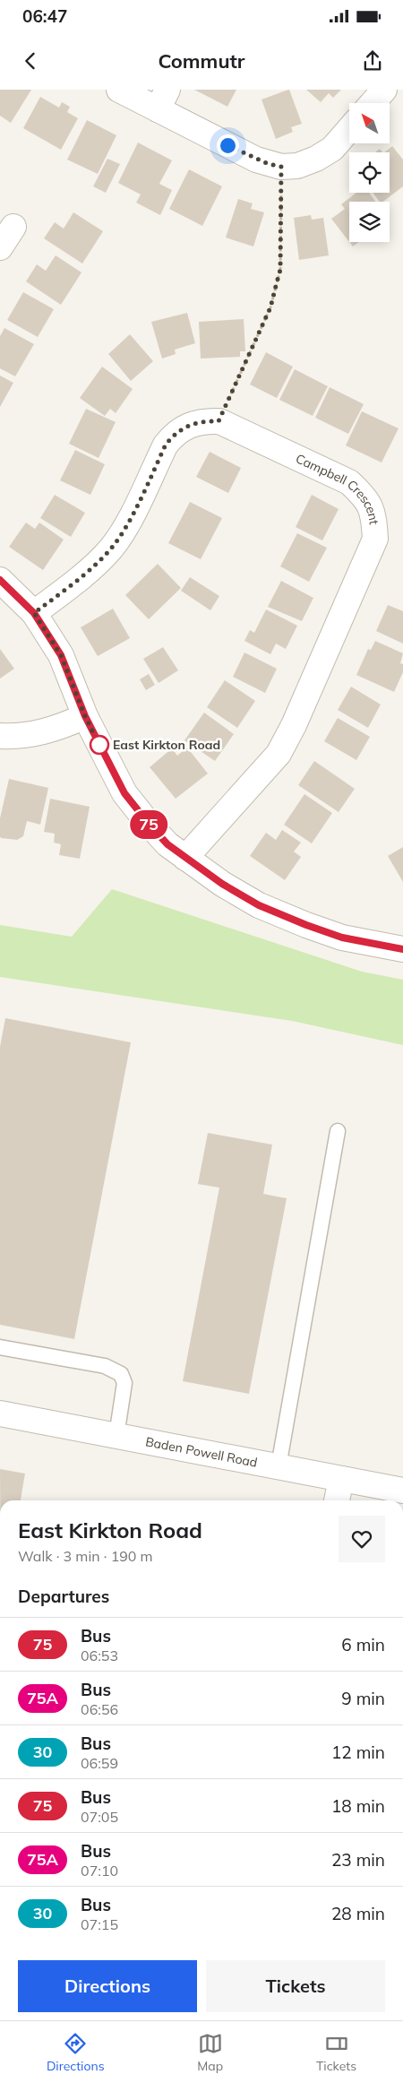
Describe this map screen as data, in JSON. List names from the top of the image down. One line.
{"streets":{"street":["Campbell Crescent","Baden Powell Road"]},"places":["East Kirkton Road"],"lines":["bus line 75"],"north":"top left","page":{"status":"06:47","header":"Commutr","on_map":"75","heading":[["East Kirkton Road","Walk · 3 min · 190 m"],"Departures"],"list":[{"mark":"75","name":"Bus","note":"06:53","value":"6 min"},{"mark":"75A","name":"Bus","note":"06:56","value":"9 min"},{"mark":"30","name":"Bus","note":"06:59","value":"12 min"},{"mark":"75","name":"Bus","note":"07:05","value":"18 min"},{"mark":"75A","name":"Bus","note":"07:10","value":"23 min"},{"mark":"30","name":"Bus","note":"07:15","value":"28 min"}],"buttons":["Directions","Tickets"],"tabs":["Directions","Map","Tickets"]}}
